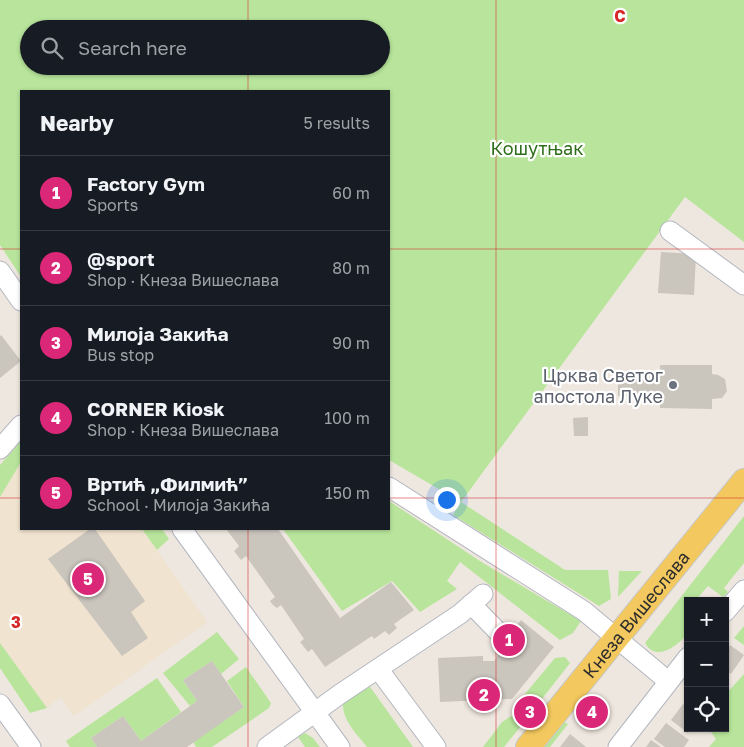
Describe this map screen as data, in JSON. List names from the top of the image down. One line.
{"streets":{"main road":["Кнеза Вишеслава"]},"parks":["Кошутњак"],"places":["Црква Светог апостола Луке"],"page":{"search":"Search here","heading":["Nearby","5 results"],"list":[{"mark":"1","name":"Factory Gym","note":"Sports","value":"60 m"},{"mark":"2","name":"@sport","note":"Shop · Кнеза Вишеслава","value":"80 m"},{"mark":"3","name":"Милоја Закића","note":"Bus stop","value":"90 m"},{"mark":"4","name":"CORNER Kiosk","note":"Shop · Кнеза Вишеслава","value":"100 m"},{"mark":"5","name":"Вртић „Филмић”","note":"School · Милоја Закића","value":"150 m"}],"pins":["5","1","2","3","4"],"map_buttons":["+","−"]},"grid":{"columns":["C"],"rows":["3"]}}
